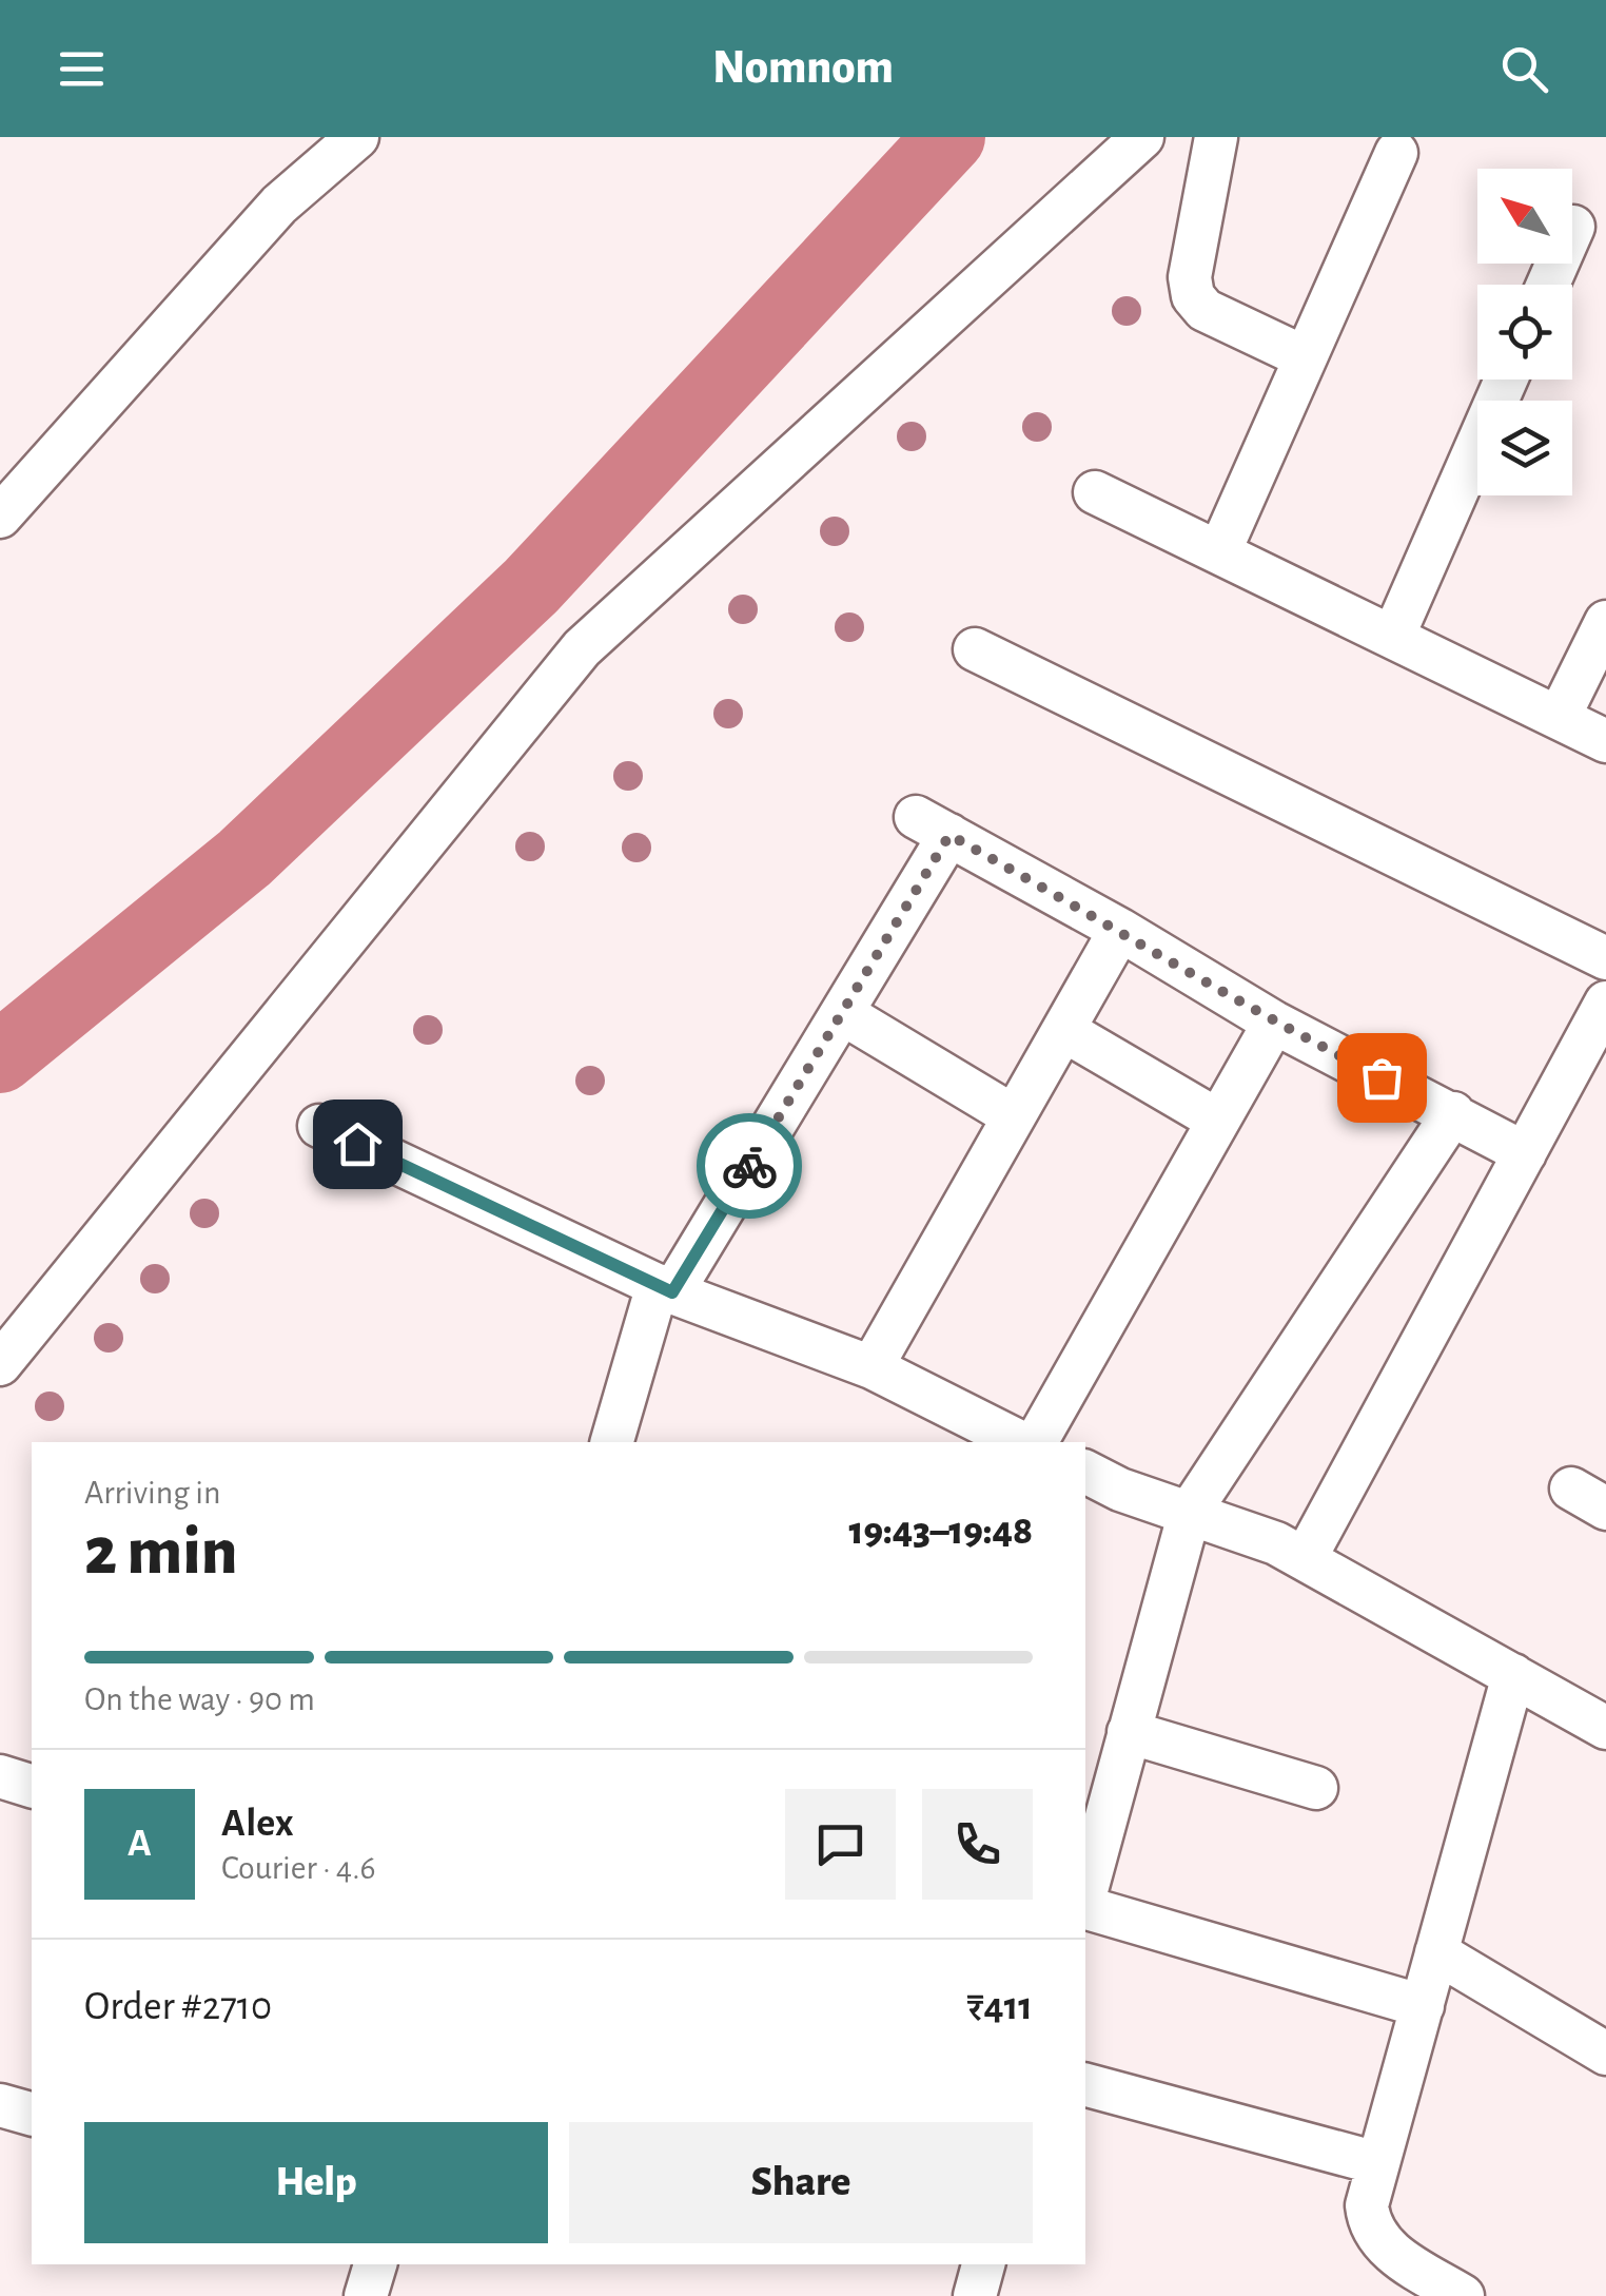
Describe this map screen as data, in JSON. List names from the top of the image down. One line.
{"north":"top left","page":{"header":"Nomnom","heading":["2 min","Arriving in","19:43–19:48"],"panel":["Alex","Courier · 4.6","Order #2710","₹411"],"bar":"On the way · 90 m","round":"A","buttons":["Help","Share"]}}
